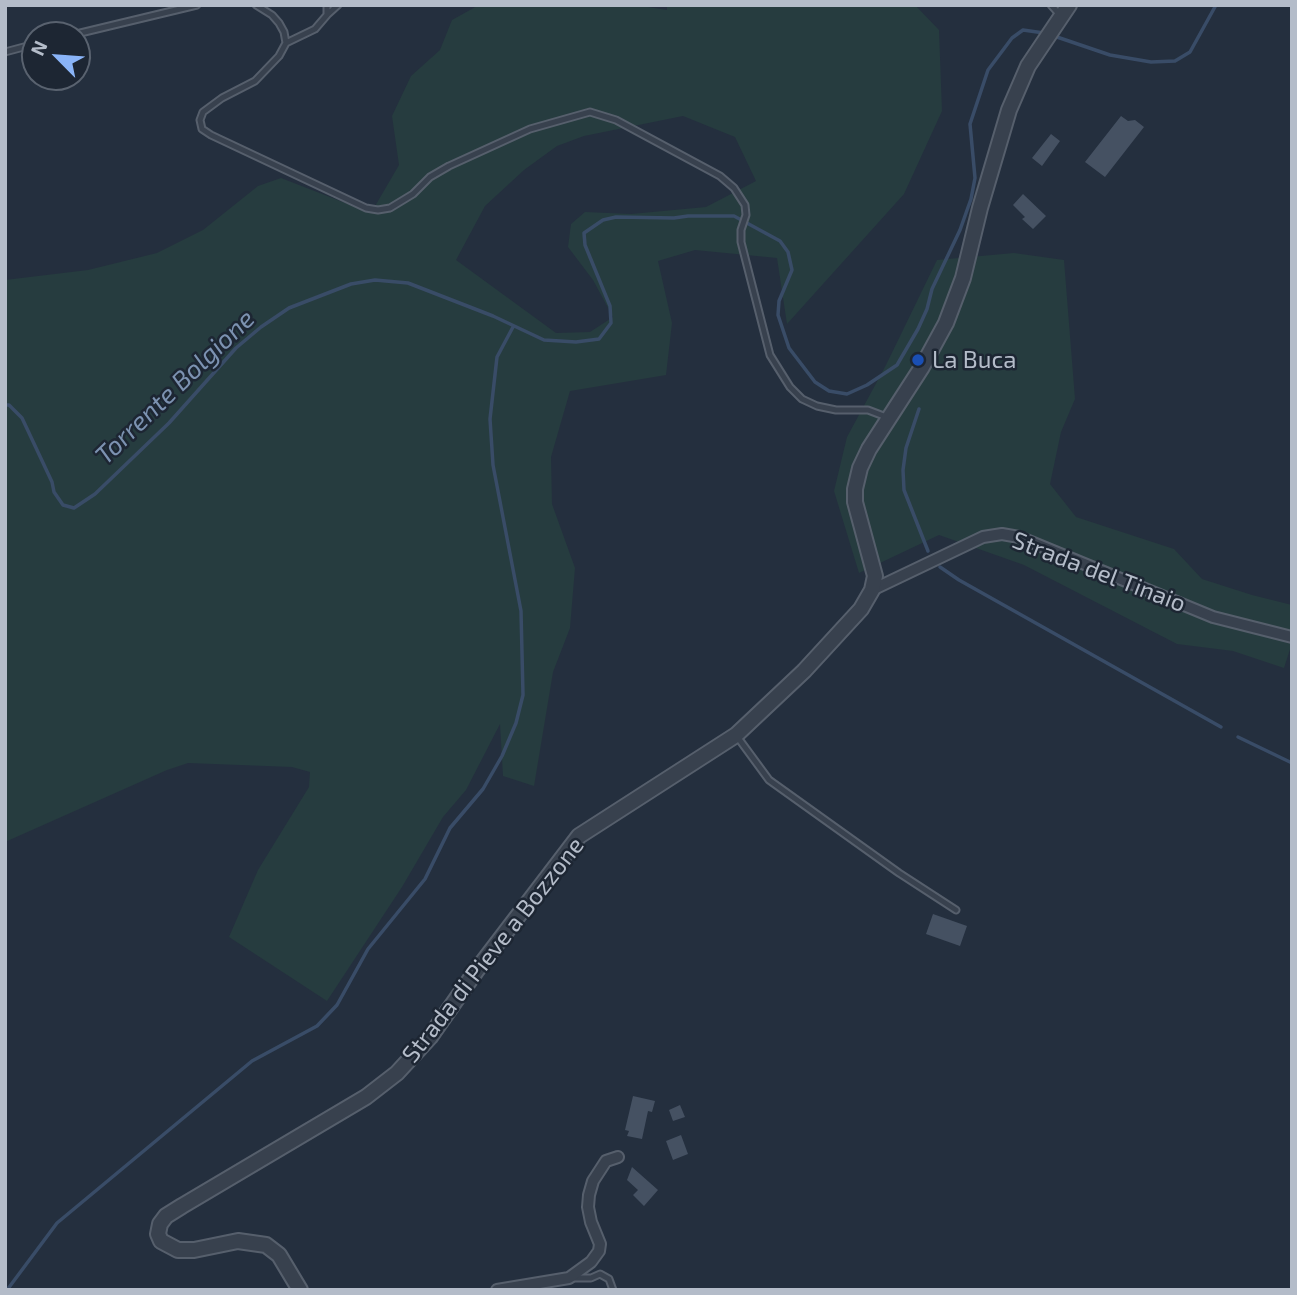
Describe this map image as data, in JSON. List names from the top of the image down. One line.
{"streets":{"street":["Strada del Tinaio","Strada di Pieve a Bozzone"]},"crossings":[["Strada del Tinaio","Strada di Pieve a Bozzone"]],"water":["Torrente Bolgione"],"places":["La Buca"],"north":"top left"}
